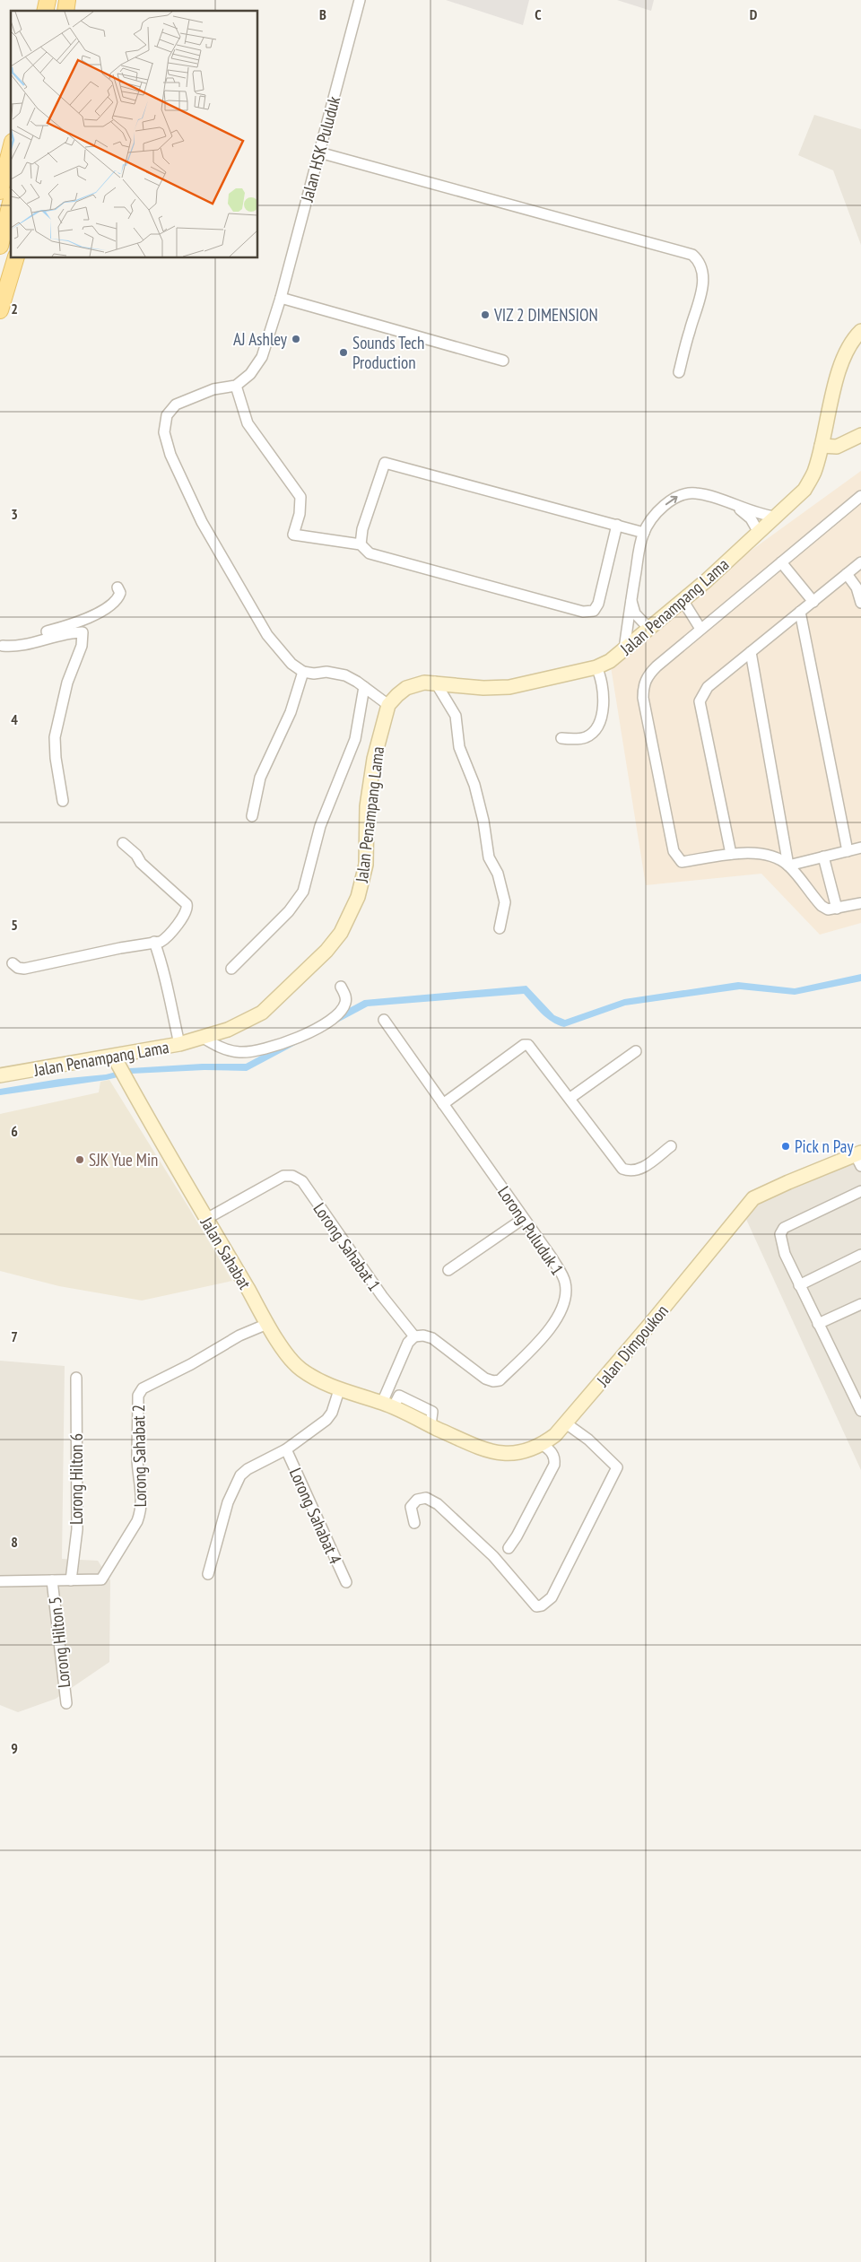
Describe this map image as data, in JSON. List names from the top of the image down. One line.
{"streets":{"main road":["Jalan Penampang Lama","Jalan Sahabat","Jalan Dimpoukon"],"street":["Jalan HSK Puluduk","Lorong Puluduk 1","Lorong Sahabat 1","Lorong Sahabat 2","Lorong Hilton 6","Lorong Sahabat 4","Lorong Hilton 5"]},"crossings":[["Jalan Penampang Lama","Jalan Sahabat"],["Lorong Puluduk 1","Lorong Sahabat 1"],["Lorong Sahabat 1","Jalan Sahabat"],["Jalan Sahabat","Jalan Dimpoukon"],["Jalan Sahabat","Lorong Sahabat 2"],["Lorong Sahabat 2","Lorong Hilton 6"],["Lorong Sahabat 2","Lorong Hilton 5"]],"places":["VIZ 2 DIMENSION","AJ Ashley","Sounds Tech Production","Pick n Pay","SJK Yue Min"],"grid":{"columns":["B","C","D"],"rows":["2","3","4","5","6","7","8","9"]}}
